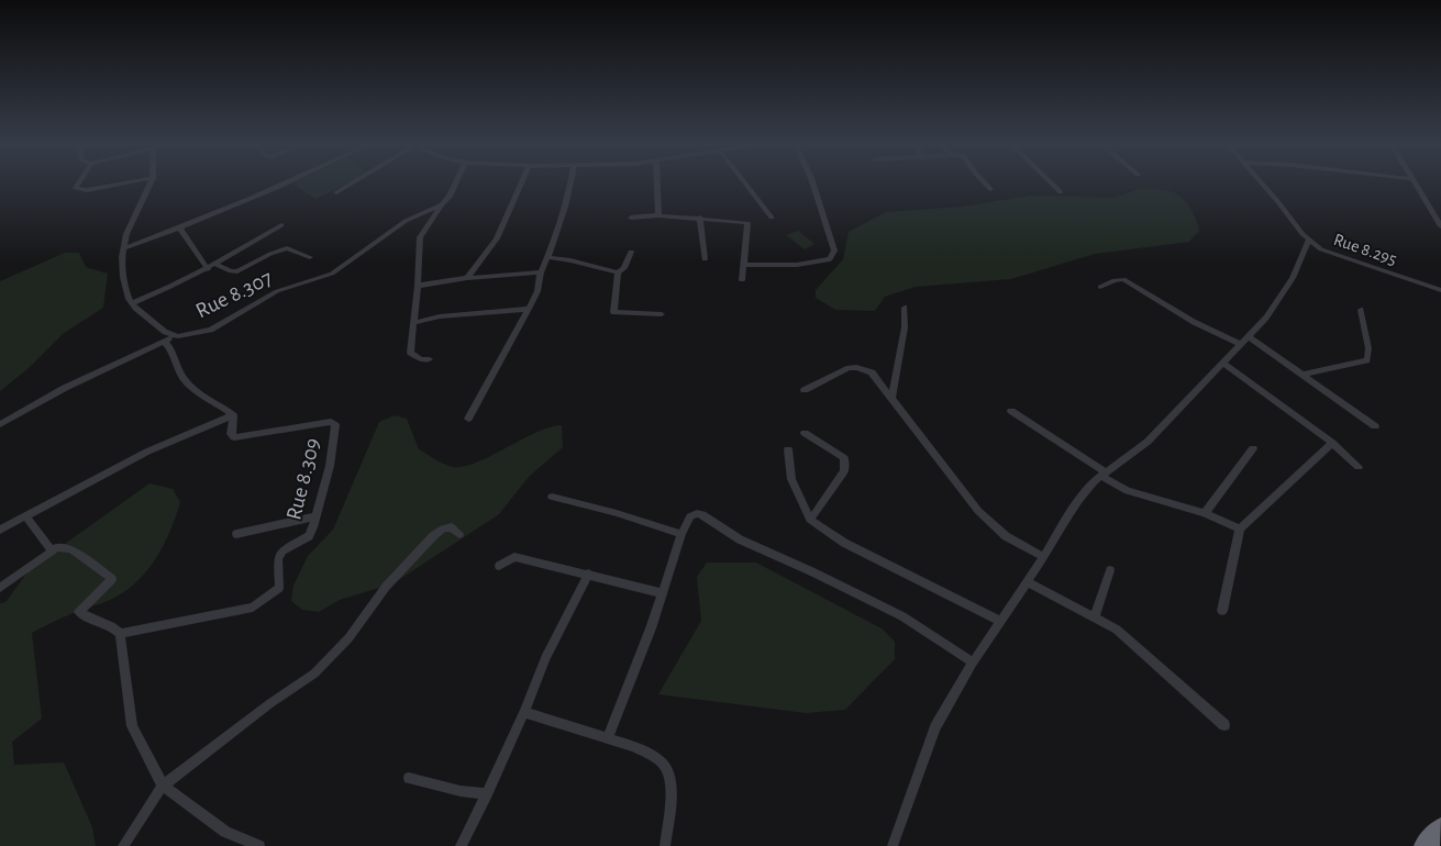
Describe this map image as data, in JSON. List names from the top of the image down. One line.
{"streets":{"street":["Rue 8.295","Rue 8.307","Rue 8.309"]}}
